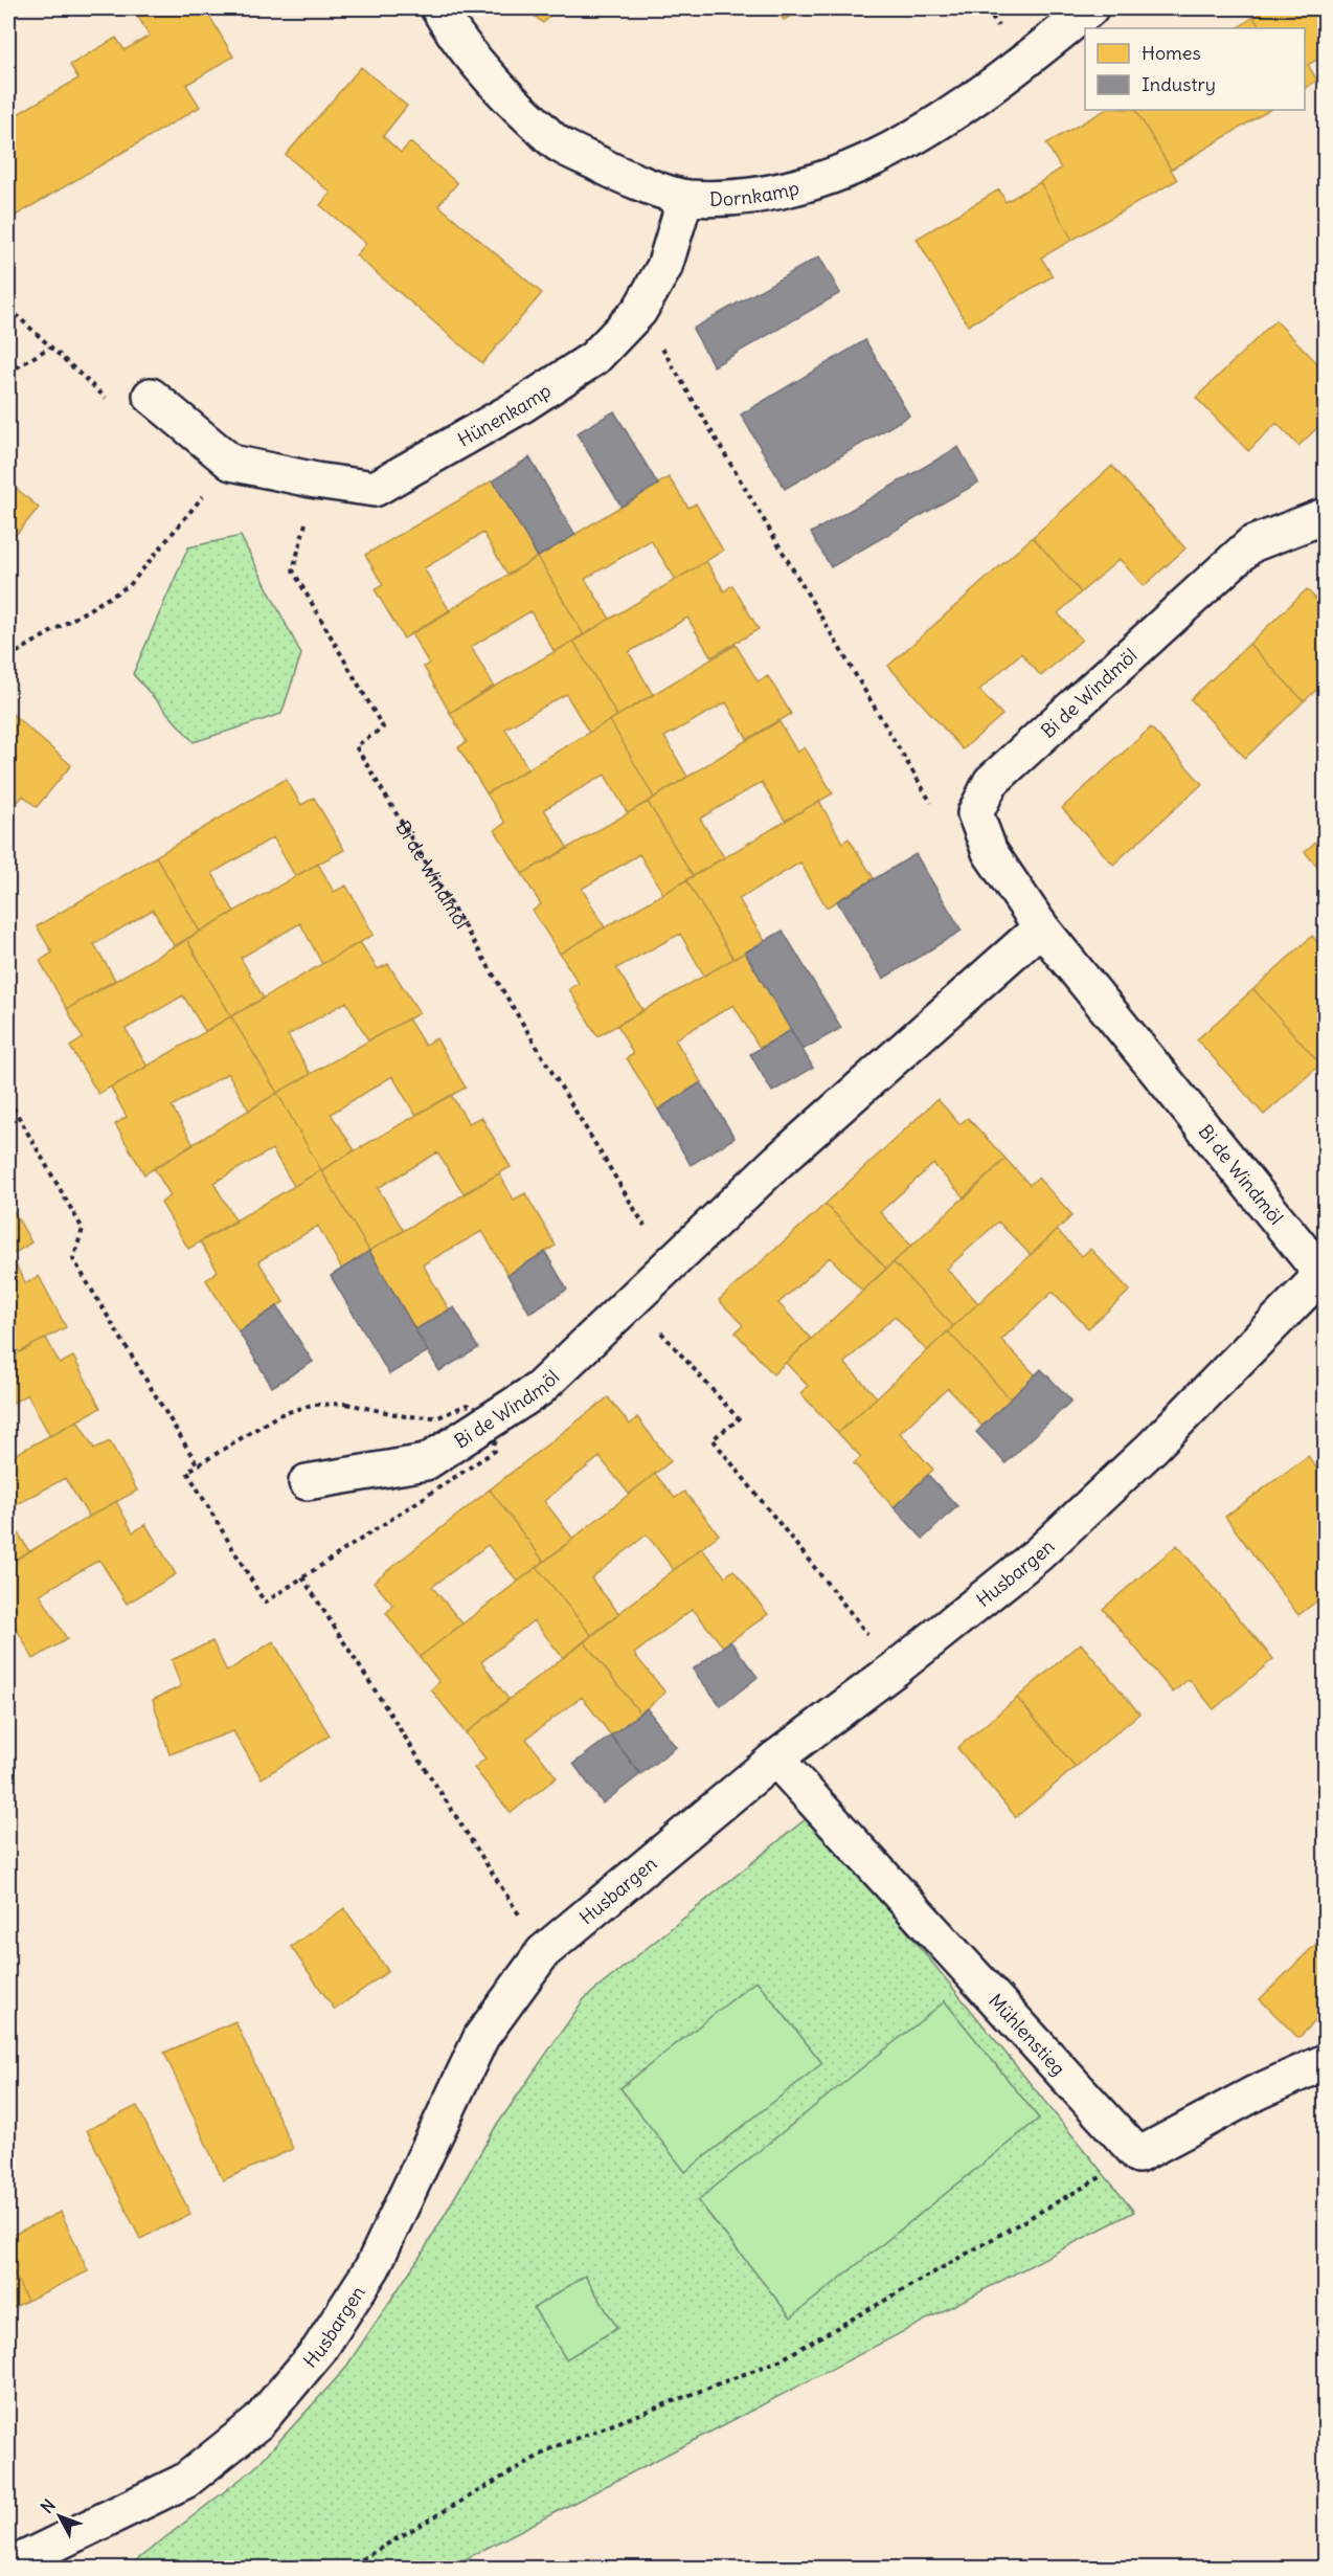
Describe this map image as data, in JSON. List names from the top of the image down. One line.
{"streets":{"street":["Dornkamp","Hünenkamp","Bi de Windmöl","Husbargen","Mühlenstieg"]},"crossings":[["Dornkamp","Hünenkamp"],["Hünenkamp","Bi de Windmöl"],["Bi de Windmöl","Husbargen"],["Husbargen","Mühlenstieg"]],"legend":["Homes","Industry"],"north":"top left"}
